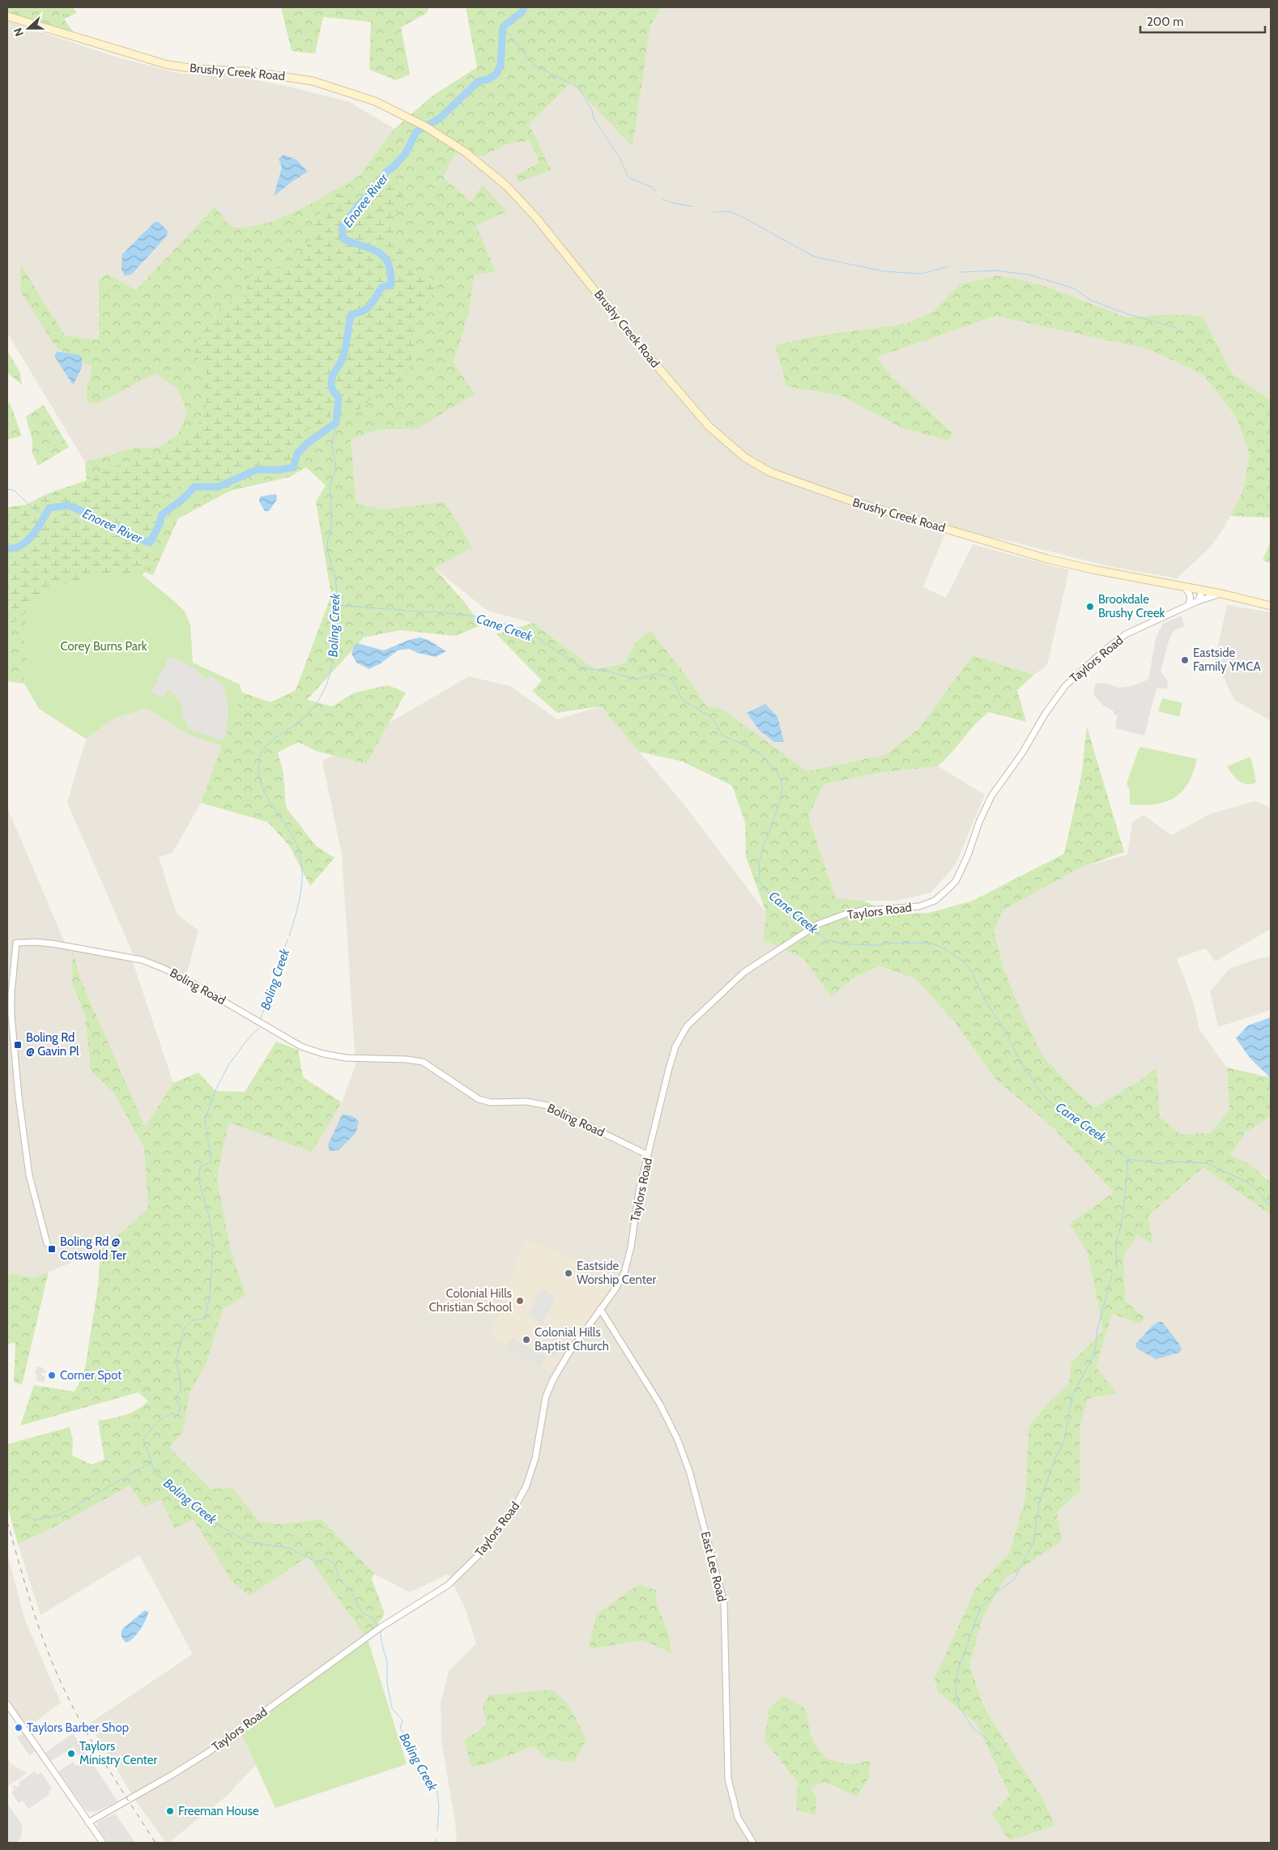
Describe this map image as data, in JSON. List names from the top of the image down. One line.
{"streets":{"main road":["Brushy Creek Road"],"street":["Taylors Road","Boling Road","East Lee Road"]},"crossings":[["Brushy Creek Road","Taylors Road"],["Taylors Road","Boling Road"],["Taylors Road","East Lee Road"]],"water":["Enoree River","Boling Creek","Cane Creek"],"parks":["Corey Burns Park"],"places":{"other":["Brookdale Brushy Creek","Eastside Family YMCA","Eastside Worship Center","Colonial Hills Christian School","Colonial Hills Baptist Church","Corner Spot","Taylors Barber Shop","Taylors Ministry Center","Freeman House"],"transit":["Boling Rd @ Gavin Pl","Boling Rd @ Cotswold Ter"]},"scale_bar":"200 m","north":"left"}
